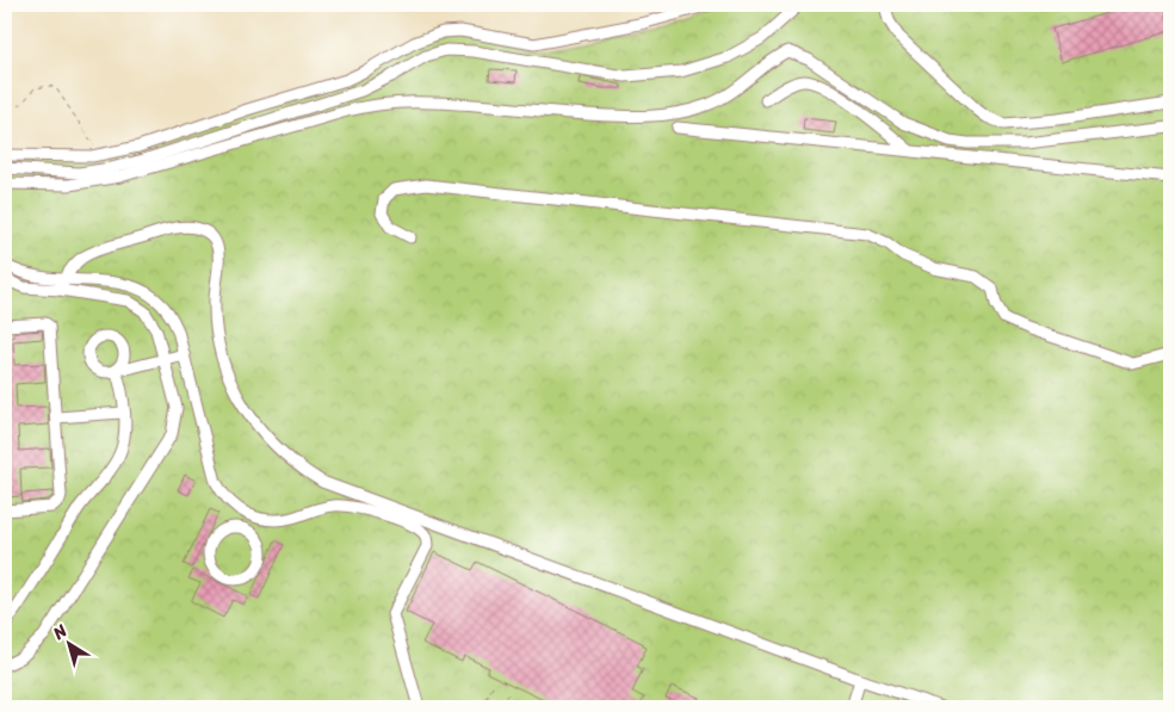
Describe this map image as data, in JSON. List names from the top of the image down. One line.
{"north":"top left"}
